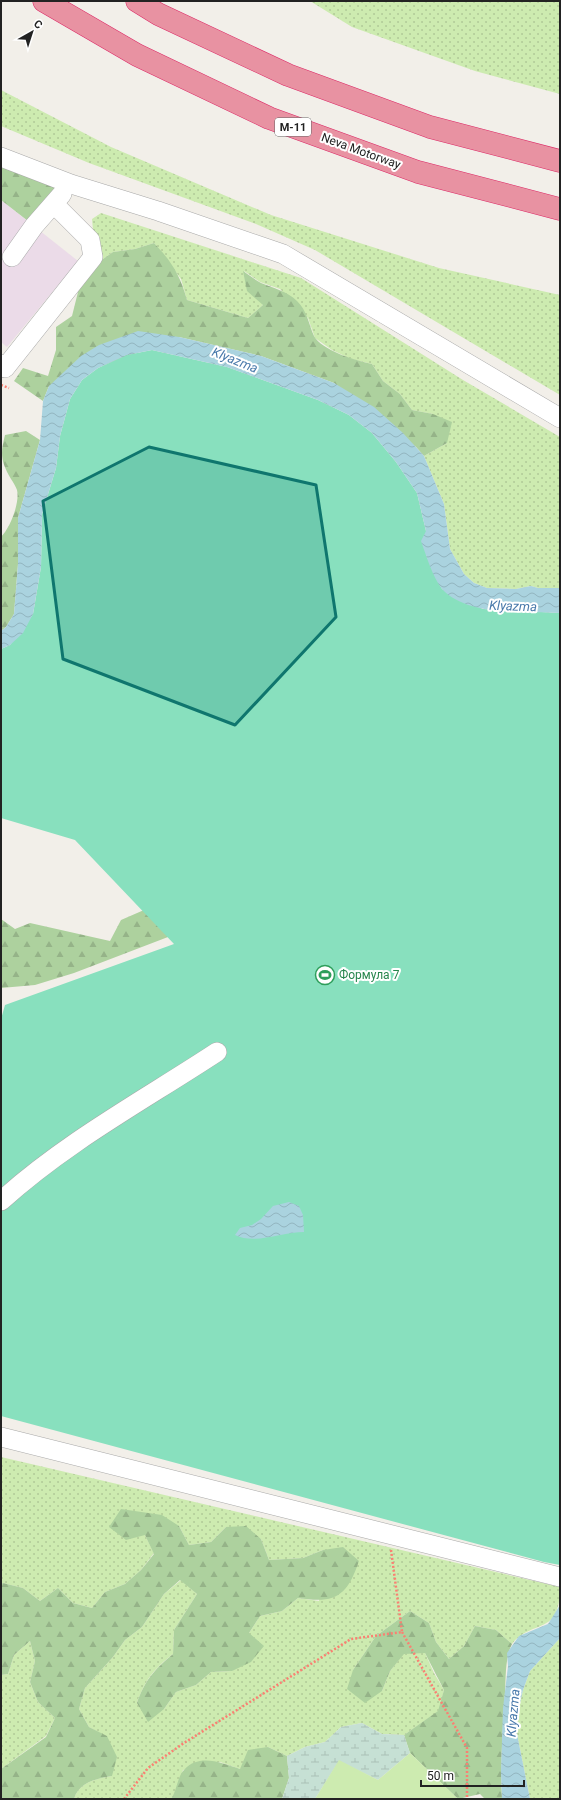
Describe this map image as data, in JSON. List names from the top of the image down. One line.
{"streets":{"highway":["М-11","Neva Motorway"]},"water":["Klyazma"],"places":{"sports":["Формула 7"]},"scale_bar":"50 m","north":"top right"}
